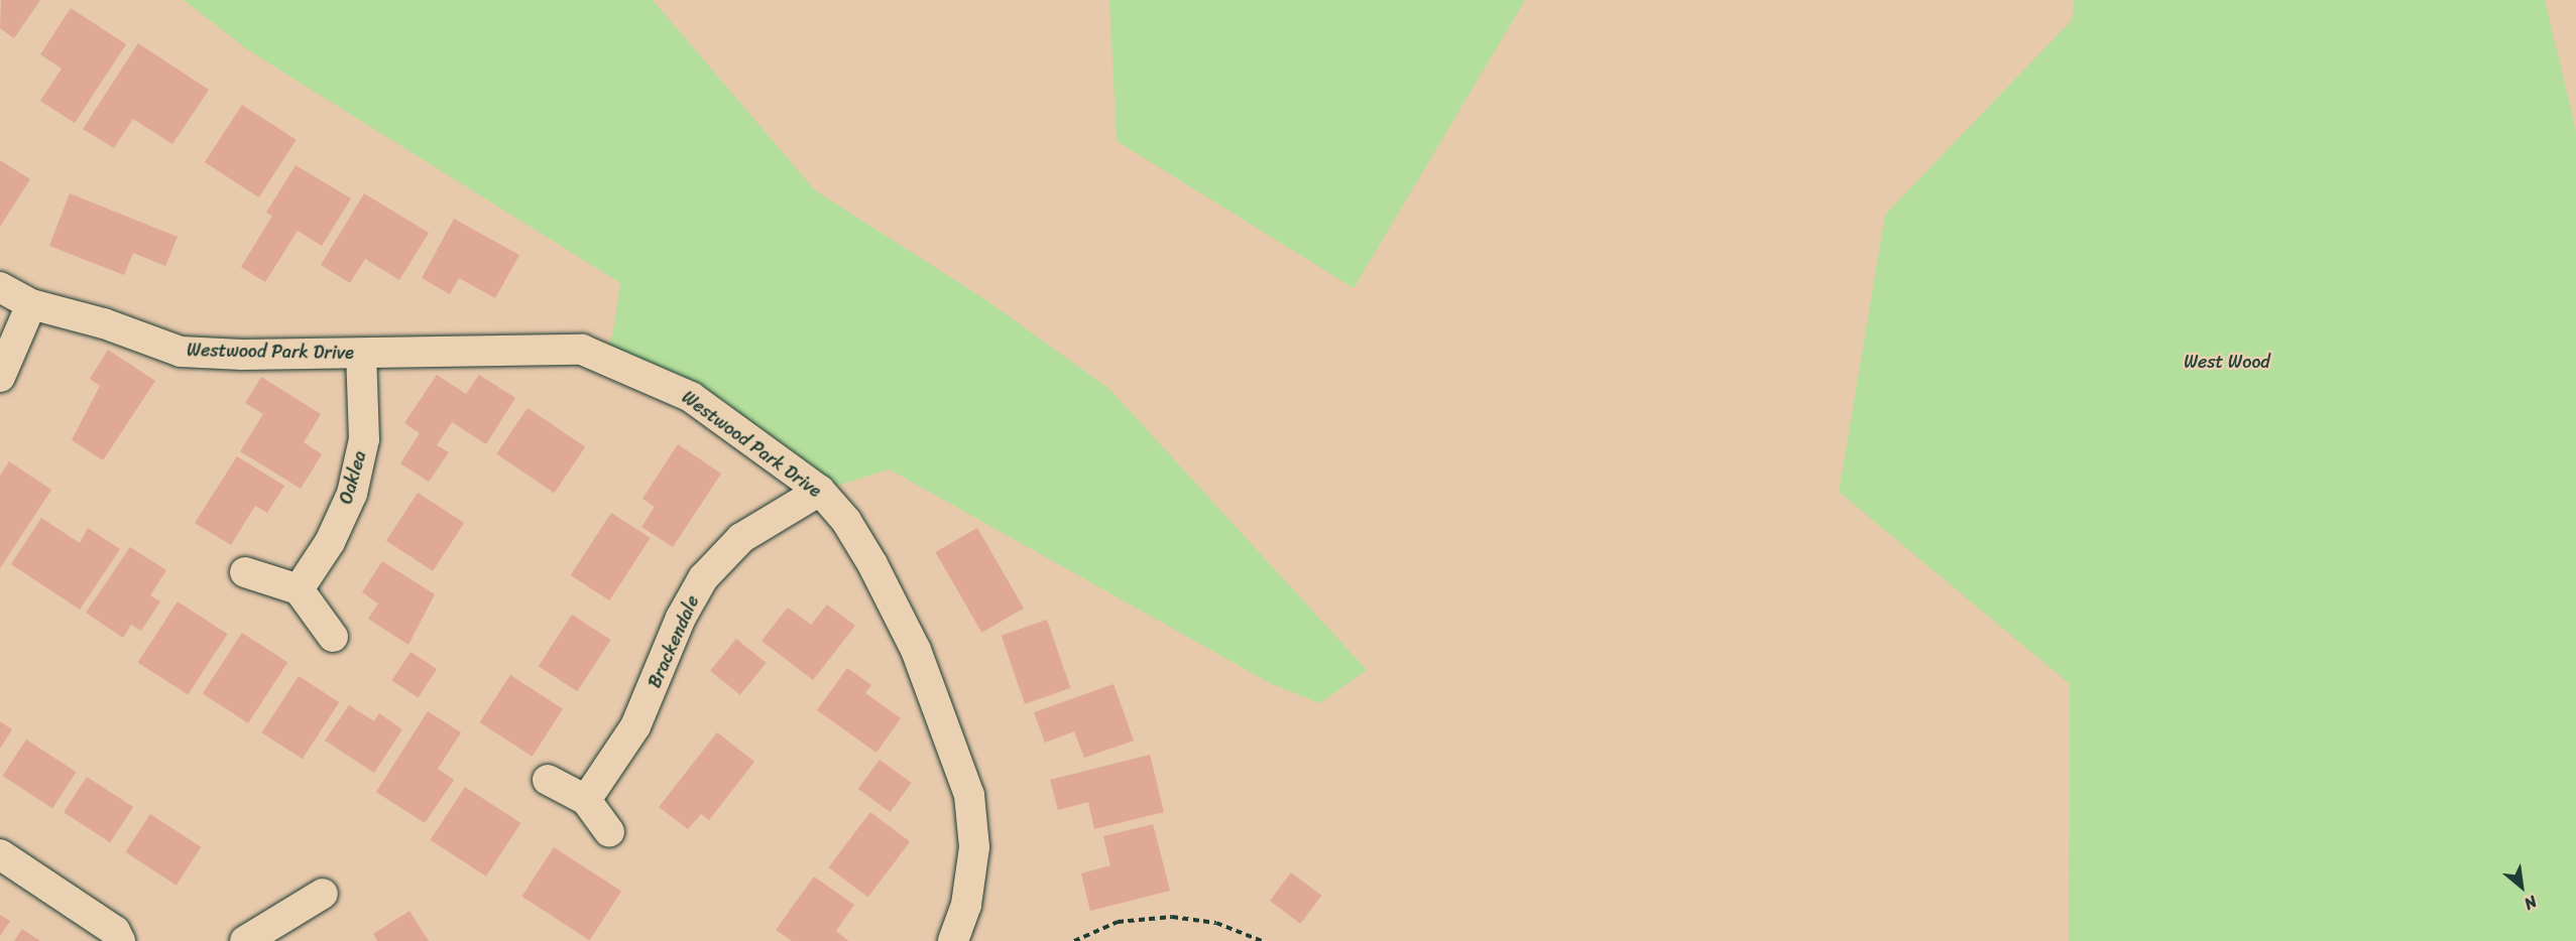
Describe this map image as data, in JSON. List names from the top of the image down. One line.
{"streets":{"street":["Westwood Park Drive","Oaklea","Brackendale"]},"crossings":[["Westwood Park Drive","Oaklea"],["Westwood Park Drive","Brackendale"]],"parks":["West Wood"],"north":"bottom right"}
